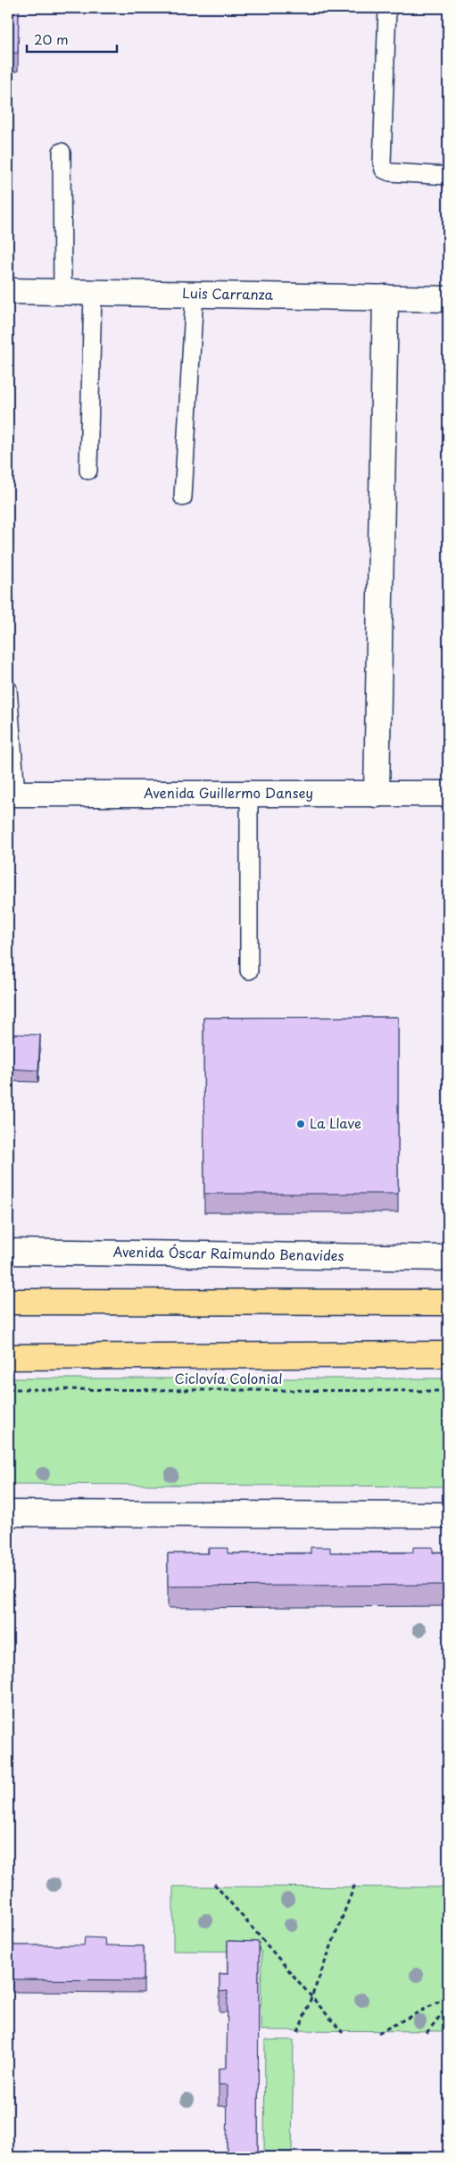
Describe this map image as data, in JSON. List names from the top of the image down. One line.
{"streets":{"street":["Luis Carranza","Avenida Guillermo Dansey","Avenida Óscar Raimundo Benavides"],"path":["Ciclovía Colonial"]},"places":["La Llave"],"scale_bar":"20 m"}
